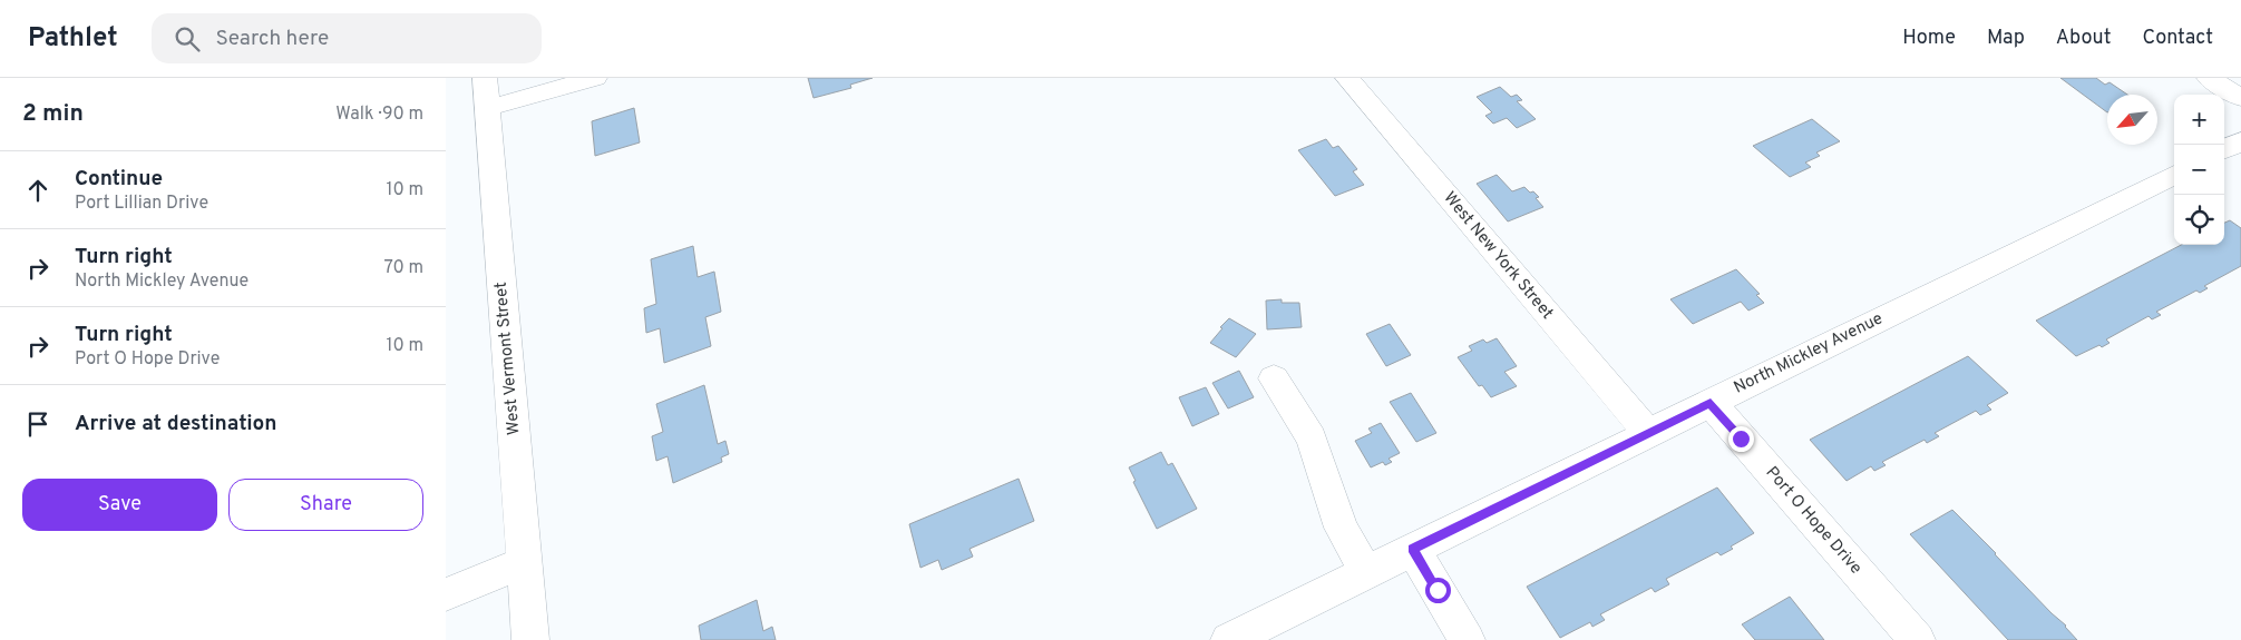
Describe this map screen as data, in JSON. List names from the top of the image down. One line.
{"streets":{"street":["West New York Street","North Mickley Avenue","West Vermont Street","Port O Hope Drive"]},"crossings":[["West New York Street","North Mickley Avenue"],["North Mickley Avenue","Port O Hope Drive"]],"north":"bottom left","page":{"header":"Pathlet","search":"Search here","nav":["Home","Map","About","Contact"],"heading":["2 min","Walk · 90 m"],"map_buttons":["+","−"],"list":[["Continue","Port Lillian Drive","10 m"],["Turn right","North Mickley Avenue","70 m"],["Turn right","Port O Hope Drive","10 m"],"Arrive at destination"],"buttons":["Save","Share"]}}
